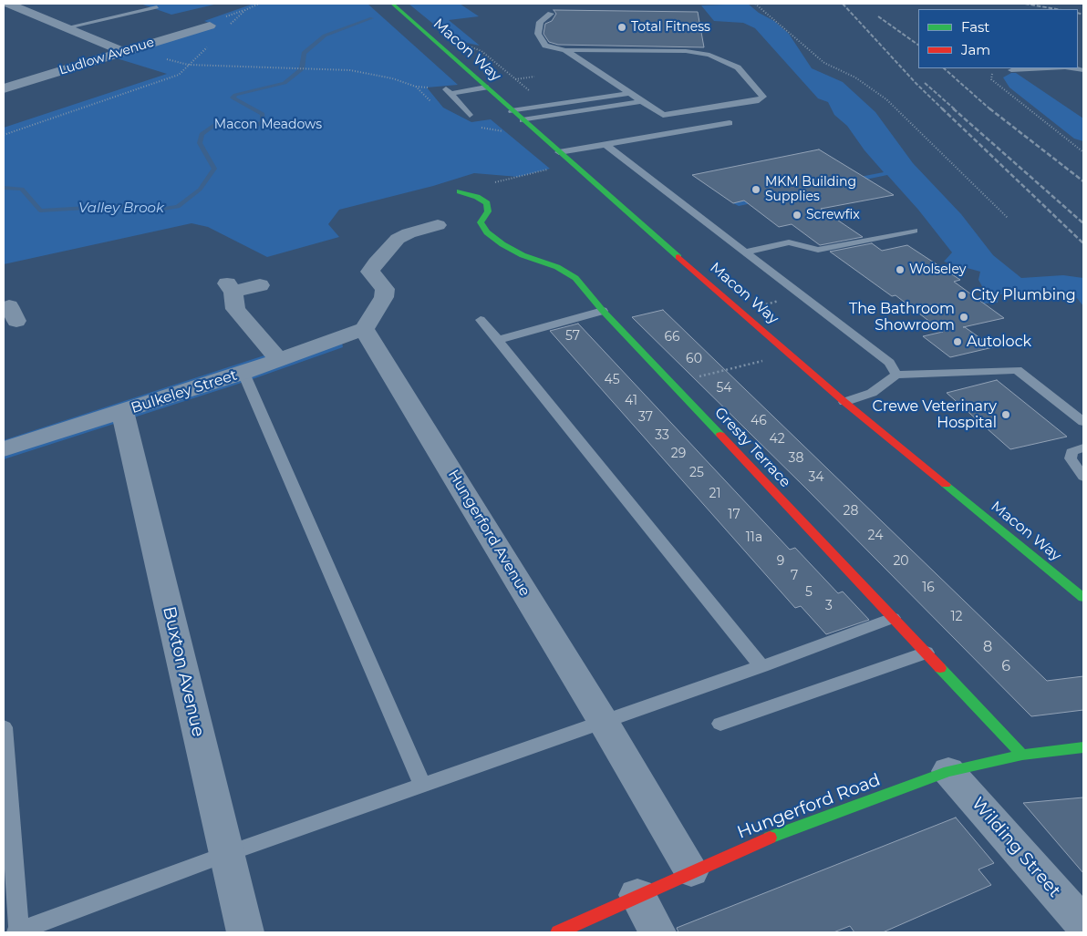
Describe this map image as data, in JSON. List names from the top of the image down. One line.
{"streets":{"main road":["Macon Way","Gresty Terrace","Hungerford Road"],"street":["Ludlow Avenue","Bulkeley Street","Hungerford Avenue","Buxton Avenue","Wilding Street"]},"crossings":[["Bulkeley Street","Hungerford Avenue"],["Bulkeley Street","Buxton Avenue"],["Gresty Terrace","Hungerford Road"],["Hungerford Avenue","Hungerford Road"],["Hungerford Road","Wilding Street"]],"water":["Valley Brook"],"parks":["Macon Meadows"],"places":["Total Fitness","MKM Building Supplies","Screwfix","Wolseley","City Plumbing","The Bathroom Showroom","Autolock","Crewe Veterinary Hospital"],"house_numbers":["57","66","60","45","54","41","37","46","33","42","29","38","25","34","21","28","17","24","11a","9","20","7","16","5","3","12","8","6"],"legend":["Fast","Jam"]}
